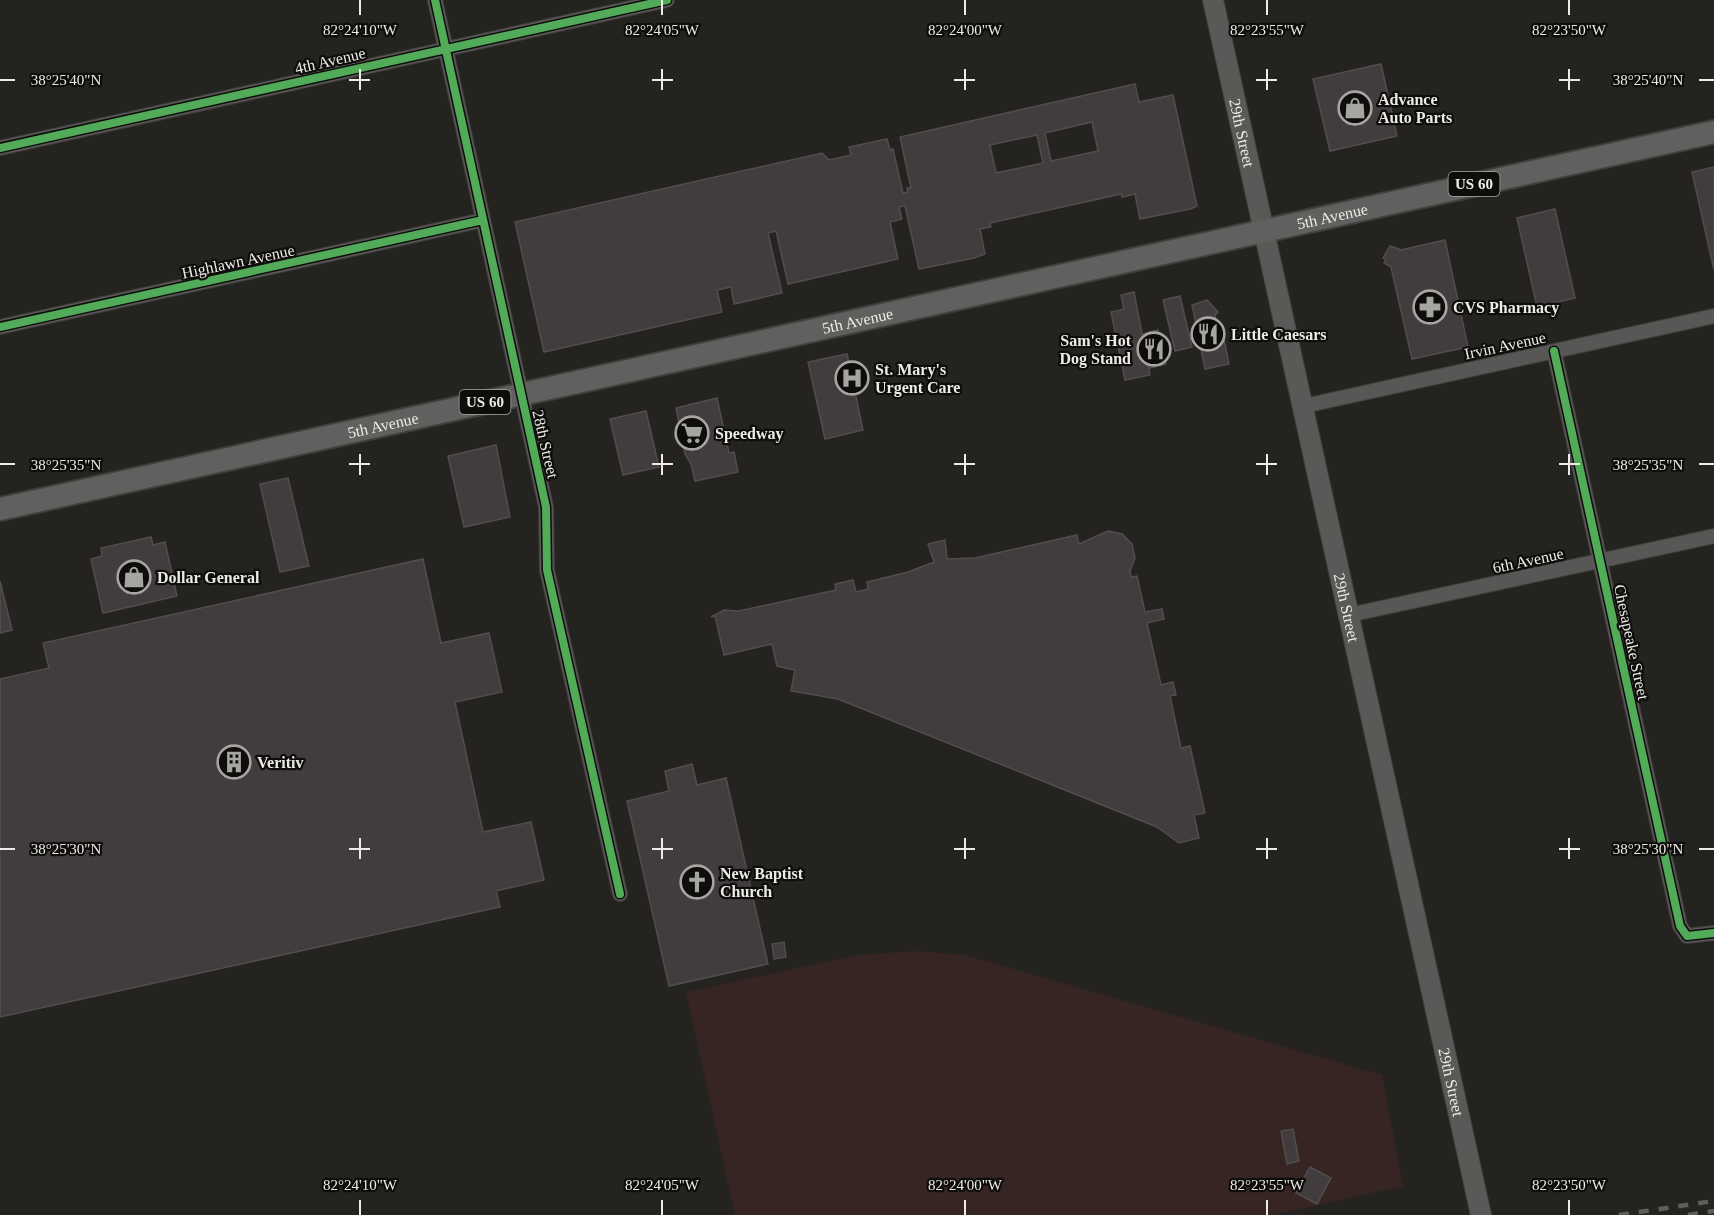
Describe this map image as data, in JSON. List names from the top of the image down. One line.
{"streets":{"main road":["29th Street","US 60","5th Avenue"],"street":["4th Avenue","Highlawn Avenue","Irvin Avenue","28th Street","6th Avenue","Chesapeake Street"]},"crossings":[["4th Avenue","28th Street"],["29th Street","5th Avenue"],["29th Street","Irvin Avenue"],["29th Street","6th Avenue"],["5th Avenue","28th Street"],["Highlawn Avenue","28th Street"],["Irvin Avenue","Chesapeake Street"],["6th Avenue","Chesapeake Street"]],"places":{"shop":["Advance Auto Parts","Dollar General"],"pharmacy":["CVS Pharmacy"],"restaurant":["Little Caesars","Sam's Hot Dog Stand"],"hospital":["St. Mary's Urgent Care"],"supermarket":["Speedway"],"building":["Veritiv"],"church":["New Baptist Church"]},"coordinates":["82°24'10\"W","82°24'05\"W","82°24'00\"W","82°23'55\"W","82°23'50\"W","38°25'40\"N","38°25'35\"N","38°25'30\"N"]}
